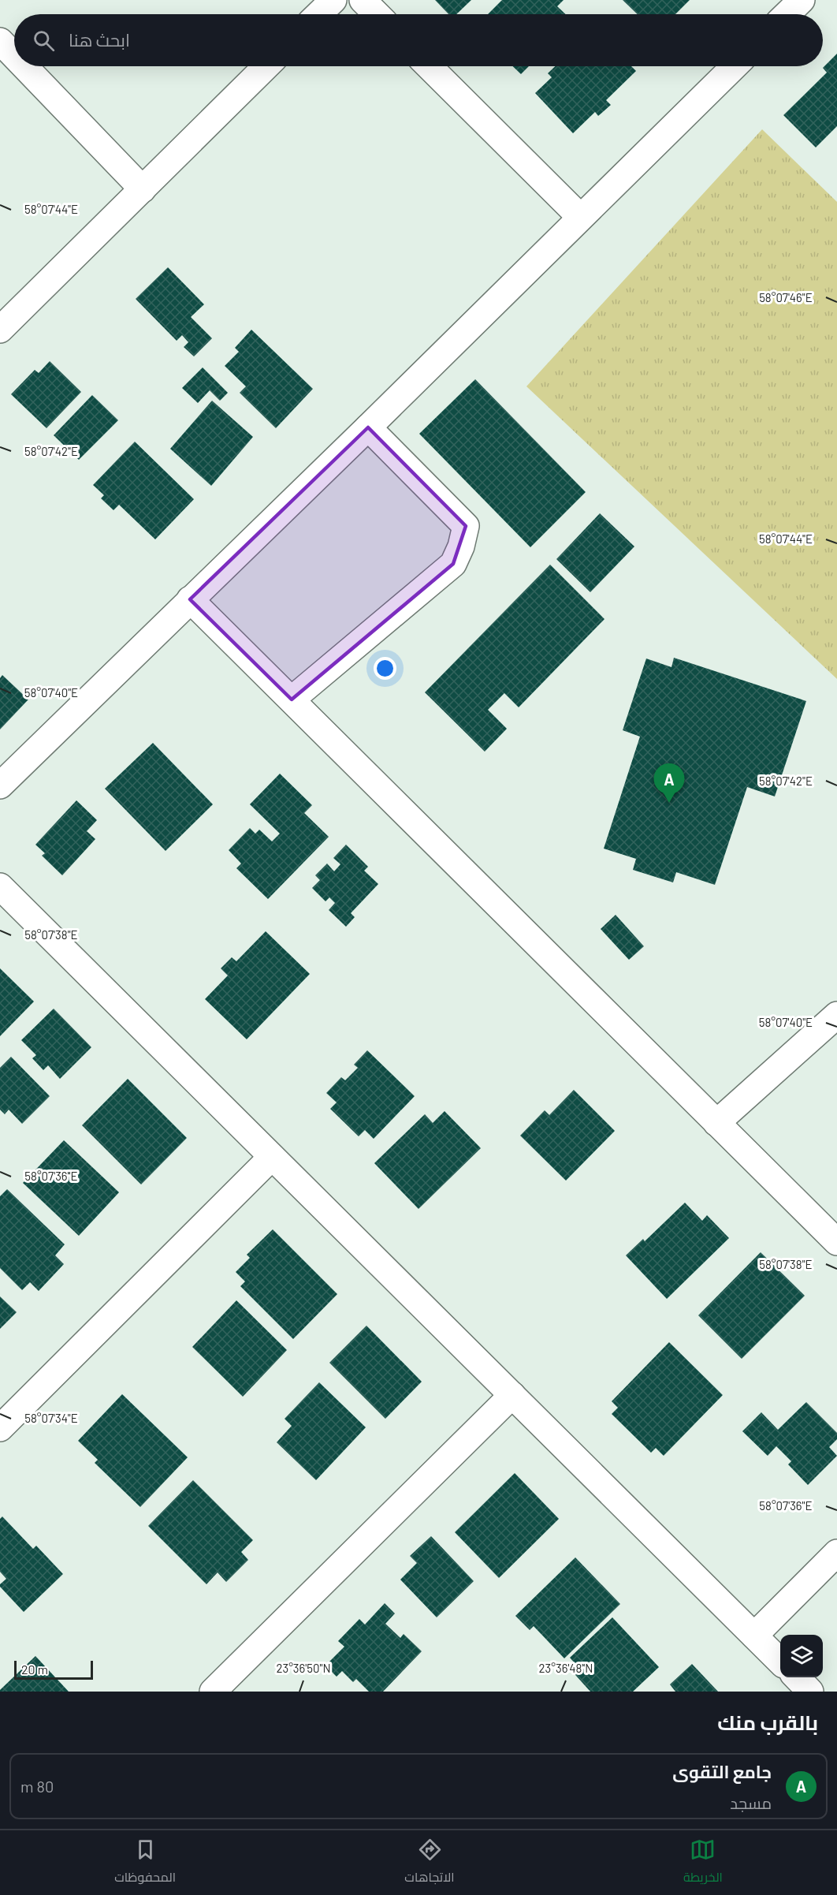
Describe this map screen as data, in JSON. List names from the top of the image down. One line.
{"scale_bar":"20 m","page":{"search":"ابحث هنا","pins":"A","scale":"20 m","heading":"بالقرب منك","list":[{"mark":"A","name":"جامع التقوى","note":"مسجد","value":"80 m"}],"nav":["الخريطة","الاتجاهات","المحفوظات"]},"coordinates":["58°07'44\"E","58°07'46\"E","58°07'42\"E","58°07'40\"E","58°07'38\"E","58°07'36\"E","58°07'34\"E","23°36'50\"N","23°36'48\"N"]}
